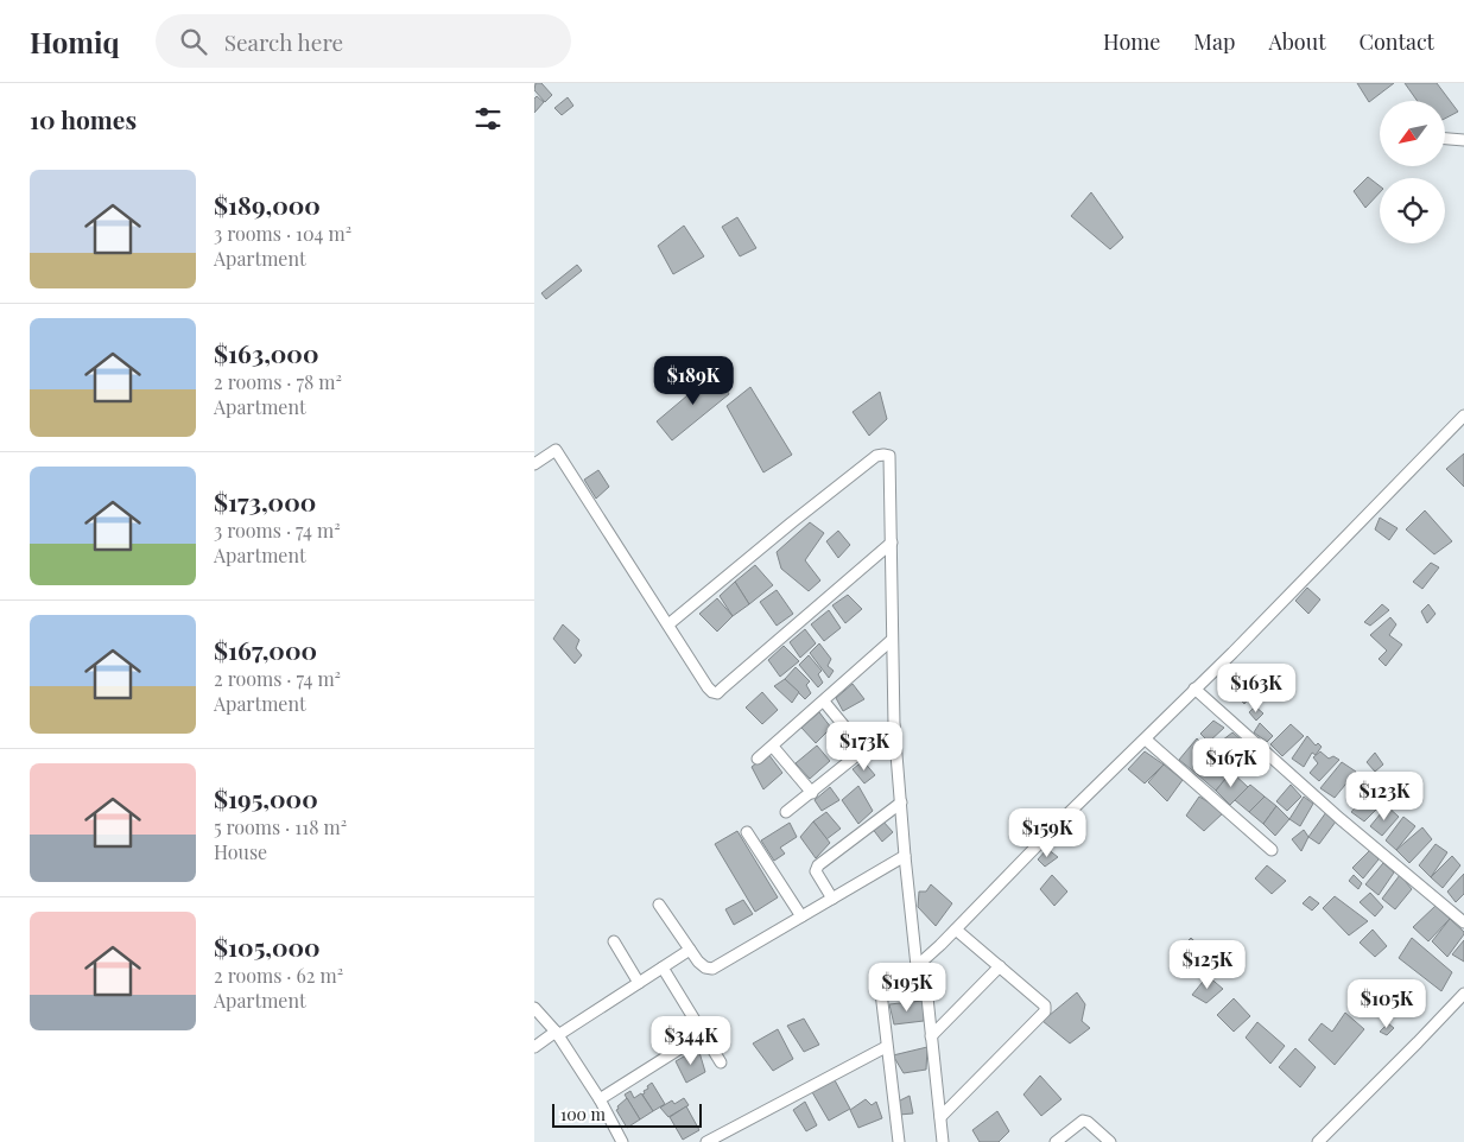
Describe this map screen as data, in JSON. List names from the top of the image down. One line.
{"scale_bar":"100 m","north":"bottom left","page":{"header":"Homiq","search":"Search here","nav":["Home","Map","About","Contact"],"heading":"10 homes","list":[{"name":"$189,000","note":"3 rooms · 104 m² · Apartment"},{"name":"$163,000","note":"2 rooms · 78 m² · Apartment"},{"name":"$173,000","note":"3 rooms · 74 m² · Apartment"},{"name":"$167,000","note":"2 rooms · 74 m² · Apartment"},{"name":"$195,000","note":"5 rooms · 118 m² · House"},{"name":"$105,000","note":"2 rooms · 62 m² · Apartment"}],"price":["$189K","$163K","$173K","$167K","$123K","$159K","$125K","$195K","$105K","$344K"],"scale":"100 m"}}
